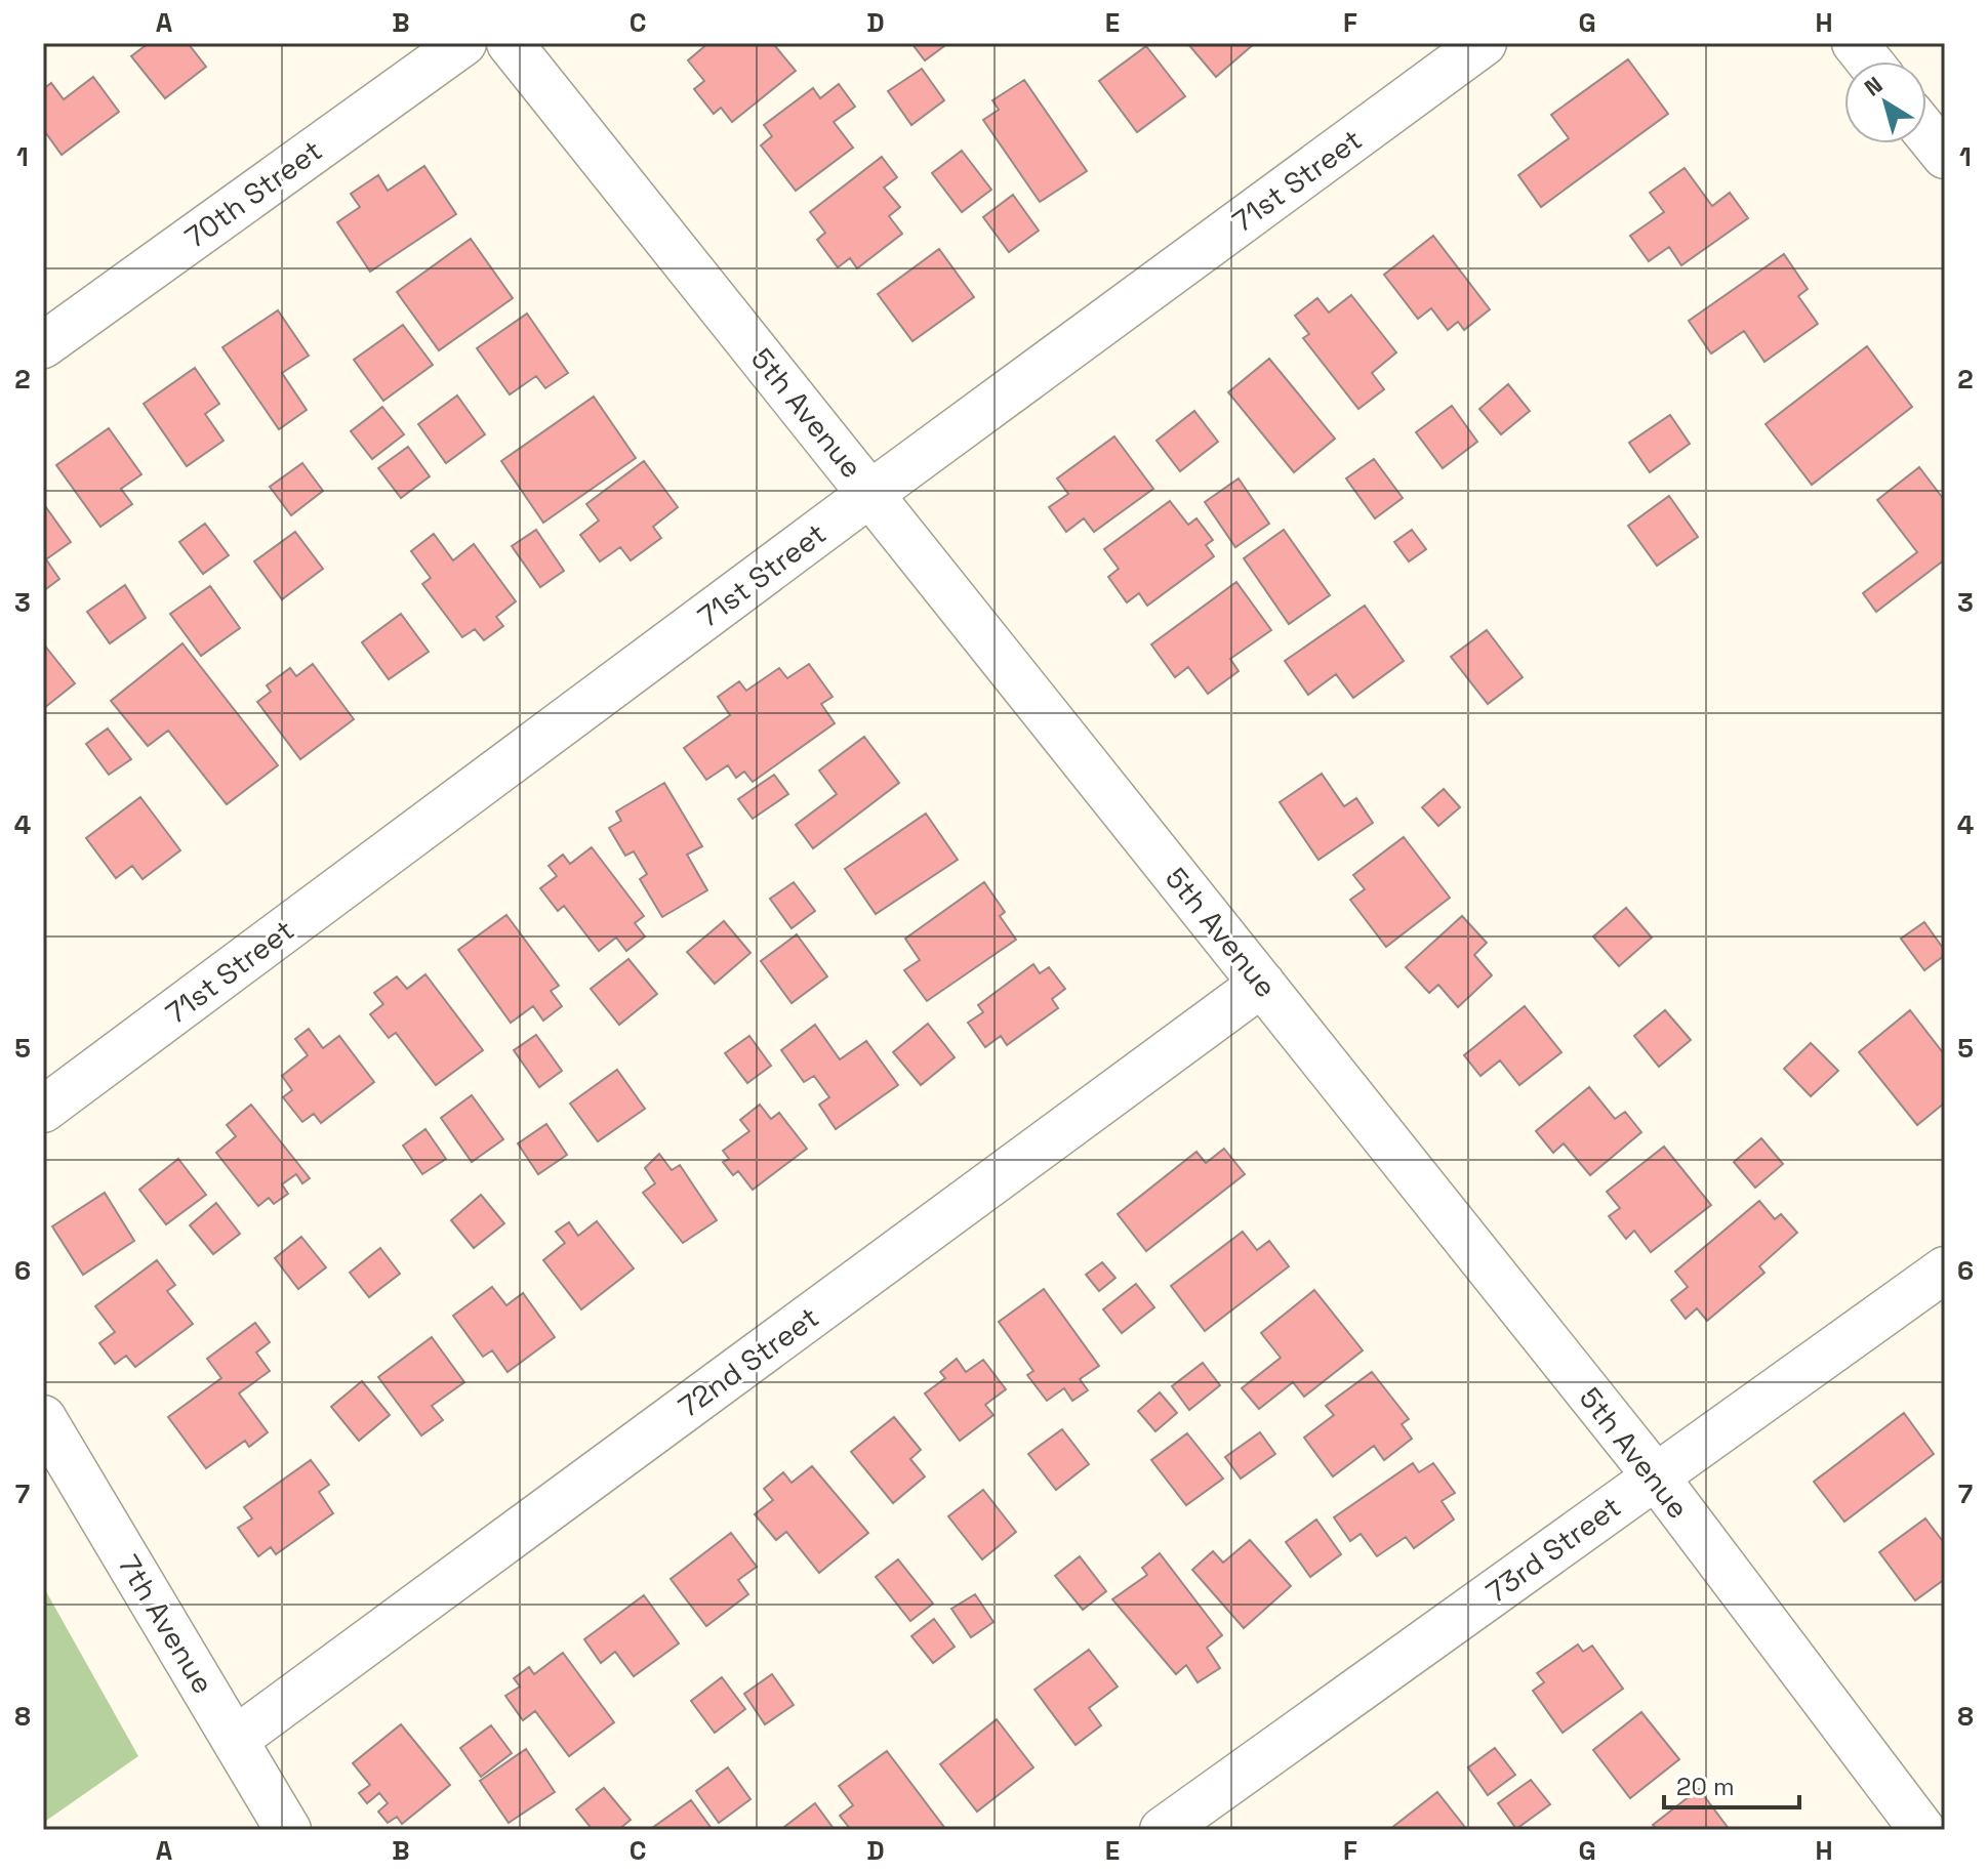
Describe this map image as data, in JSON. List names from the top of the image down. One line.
{"streets":{"street":["71st Street","70th Street","5th Avenue","72nd Street","73rd Street","7th Avenue"]},"crossings":[["71st Street","5th Avenue"],["5th Avenue","72nd Street"],["5th Avenue","73rd Street"],["72nd Street","7th Avenue"]],"scale_bar":"20 m","north":"top left","grid":{"columns":["A","B","C","D","E","F","G","H"],"rows":["1","2","3","4","5","6","7","8"]}}
